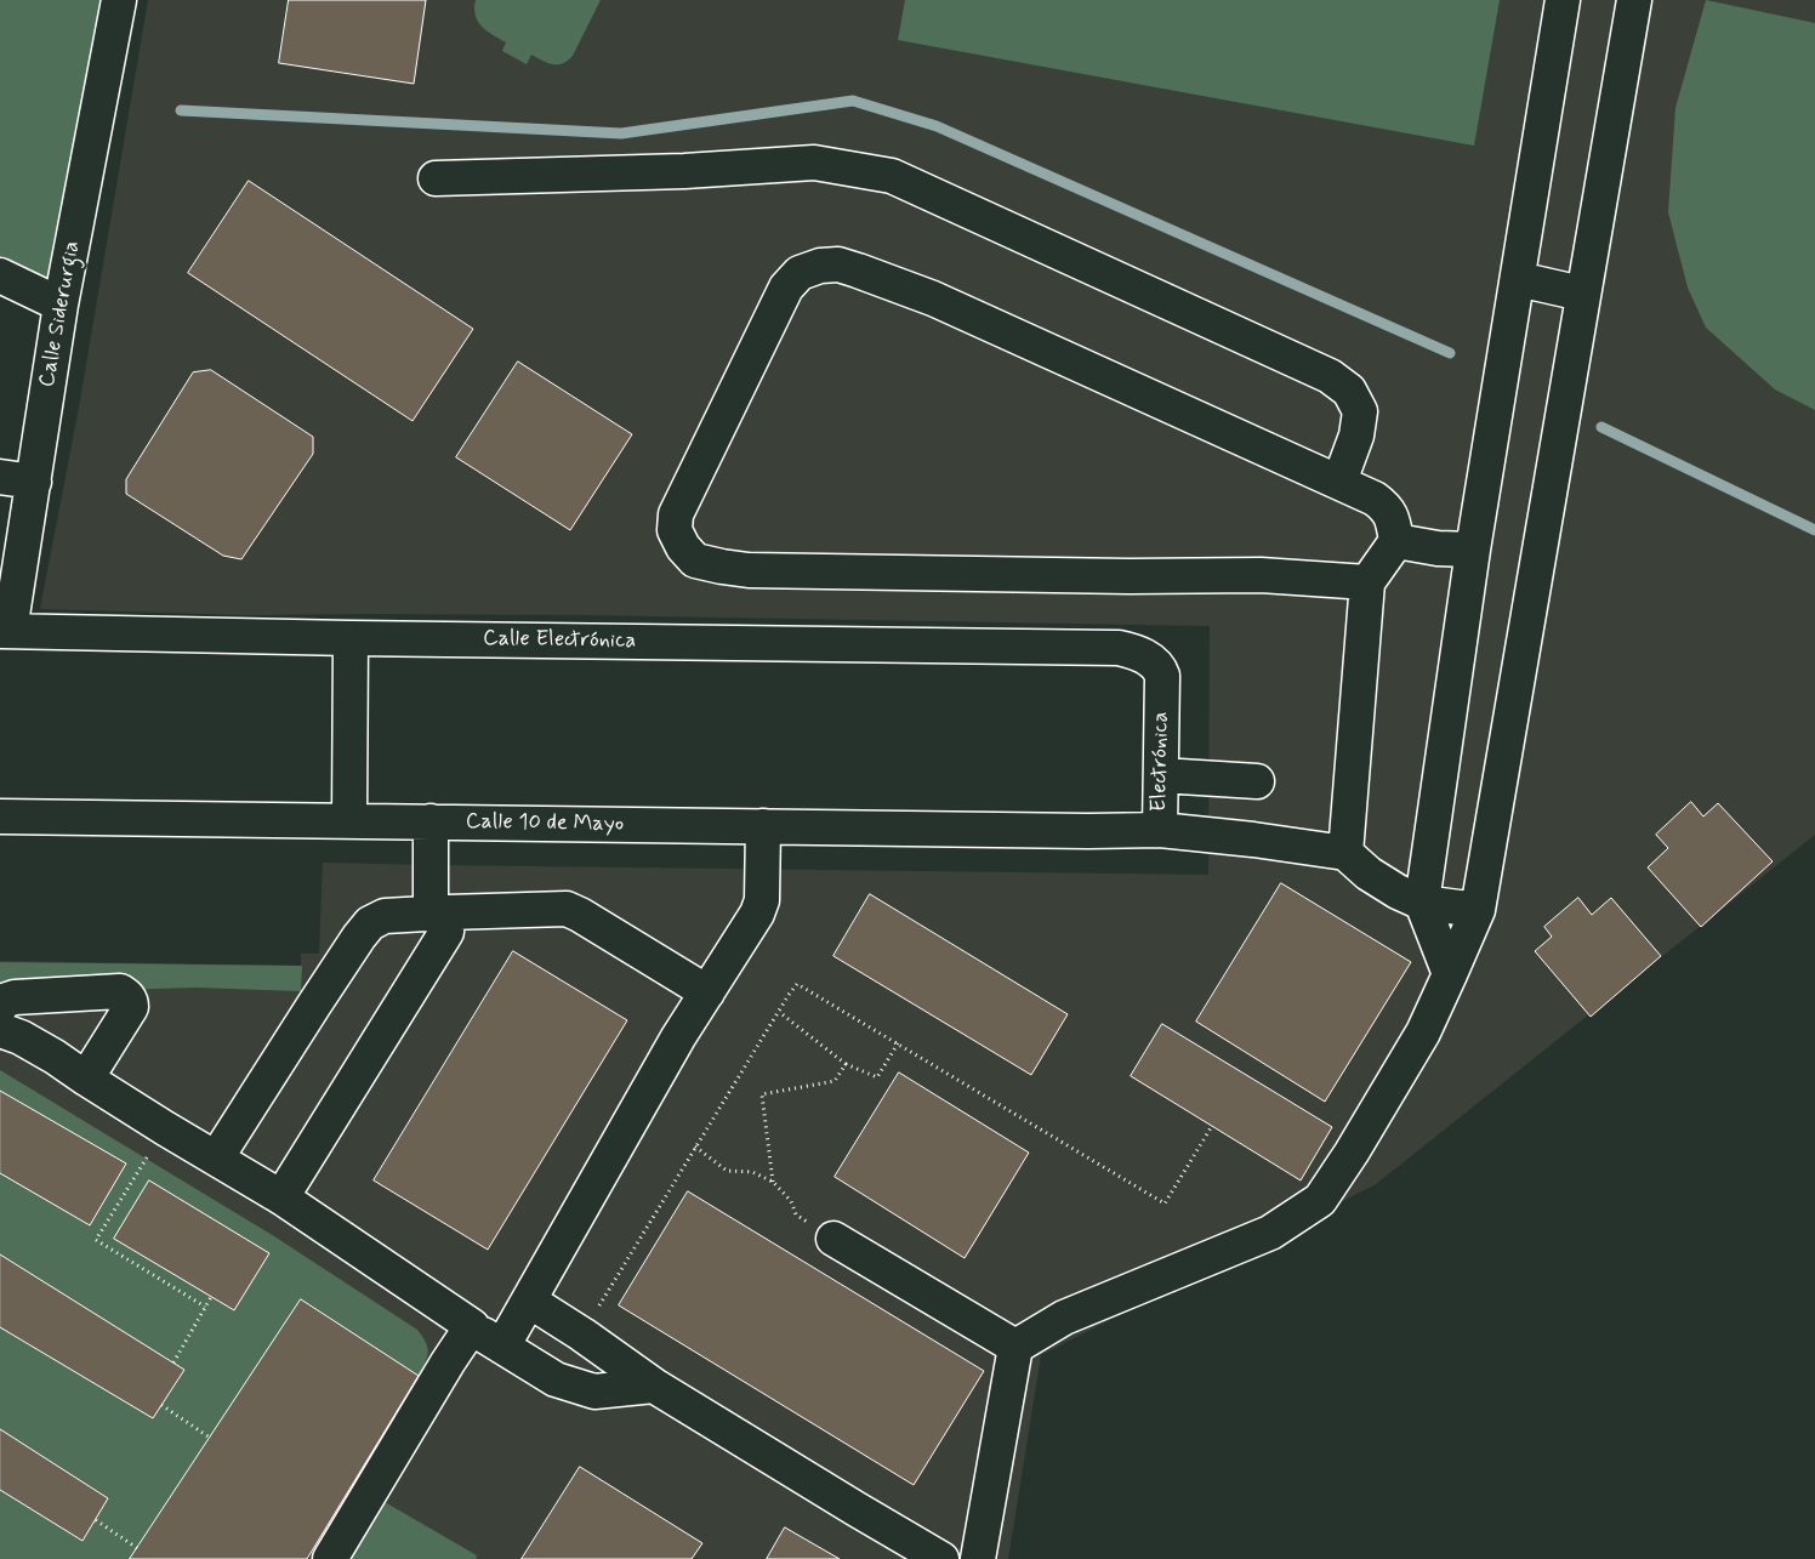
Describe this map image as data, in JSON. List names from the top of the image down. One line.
{"streets":{"street":["Calle Siderurgia","Calle Electrónica","Electrónica","Calle 10 de Mayo"]},"crossings":[["Calle Siderurgia","Calle Electrónica"],["Calle Electrónica","Electrónica"],["Electrónica","Calle 10 de Mayo"]]}
